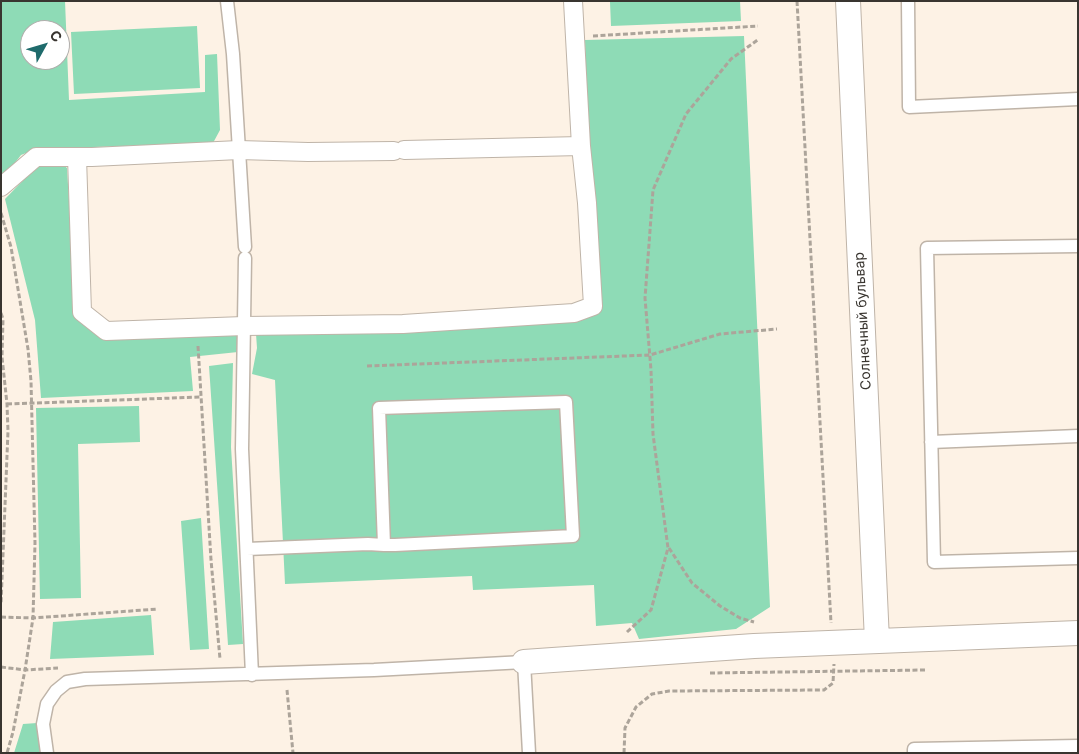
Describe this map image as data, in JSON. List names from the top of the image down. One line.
{"streets":{"street":["Солнечный бульвар"]},"north":"top right"}
